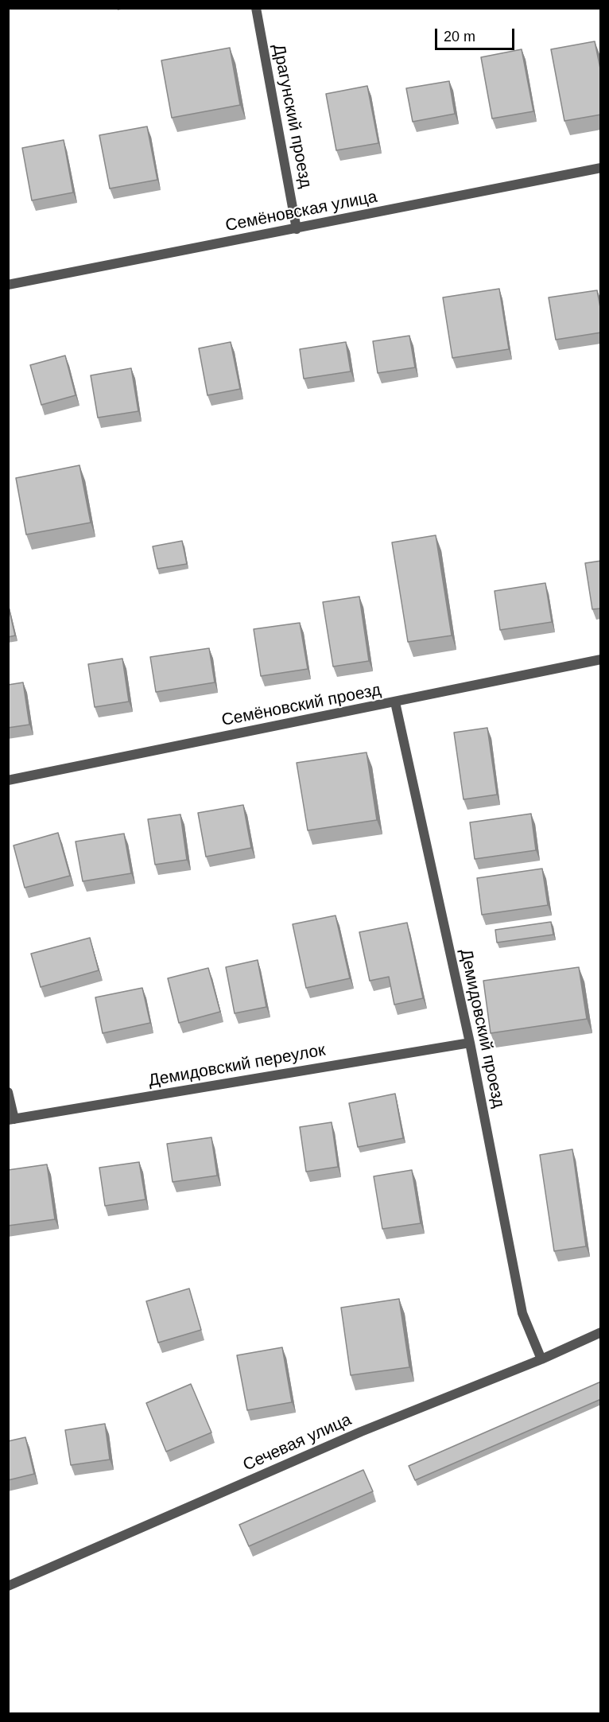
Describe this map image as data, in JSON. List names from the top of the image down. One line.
{"streets":{"street":["Драгунский проезд","Семёновская улица","Семёновский проезд","Демидовский проезд","Демидовский переулок","Сечевая улица"]},"crossings":[["Драгунский проезд","Семёновская улица"],["Семёновский проезд","Демидовский проезд"],["Демидовский проезд","Демидовский переулок"],["Демидовский проезд","Сечевая улица"]],"scale_bar":"20 m"}
